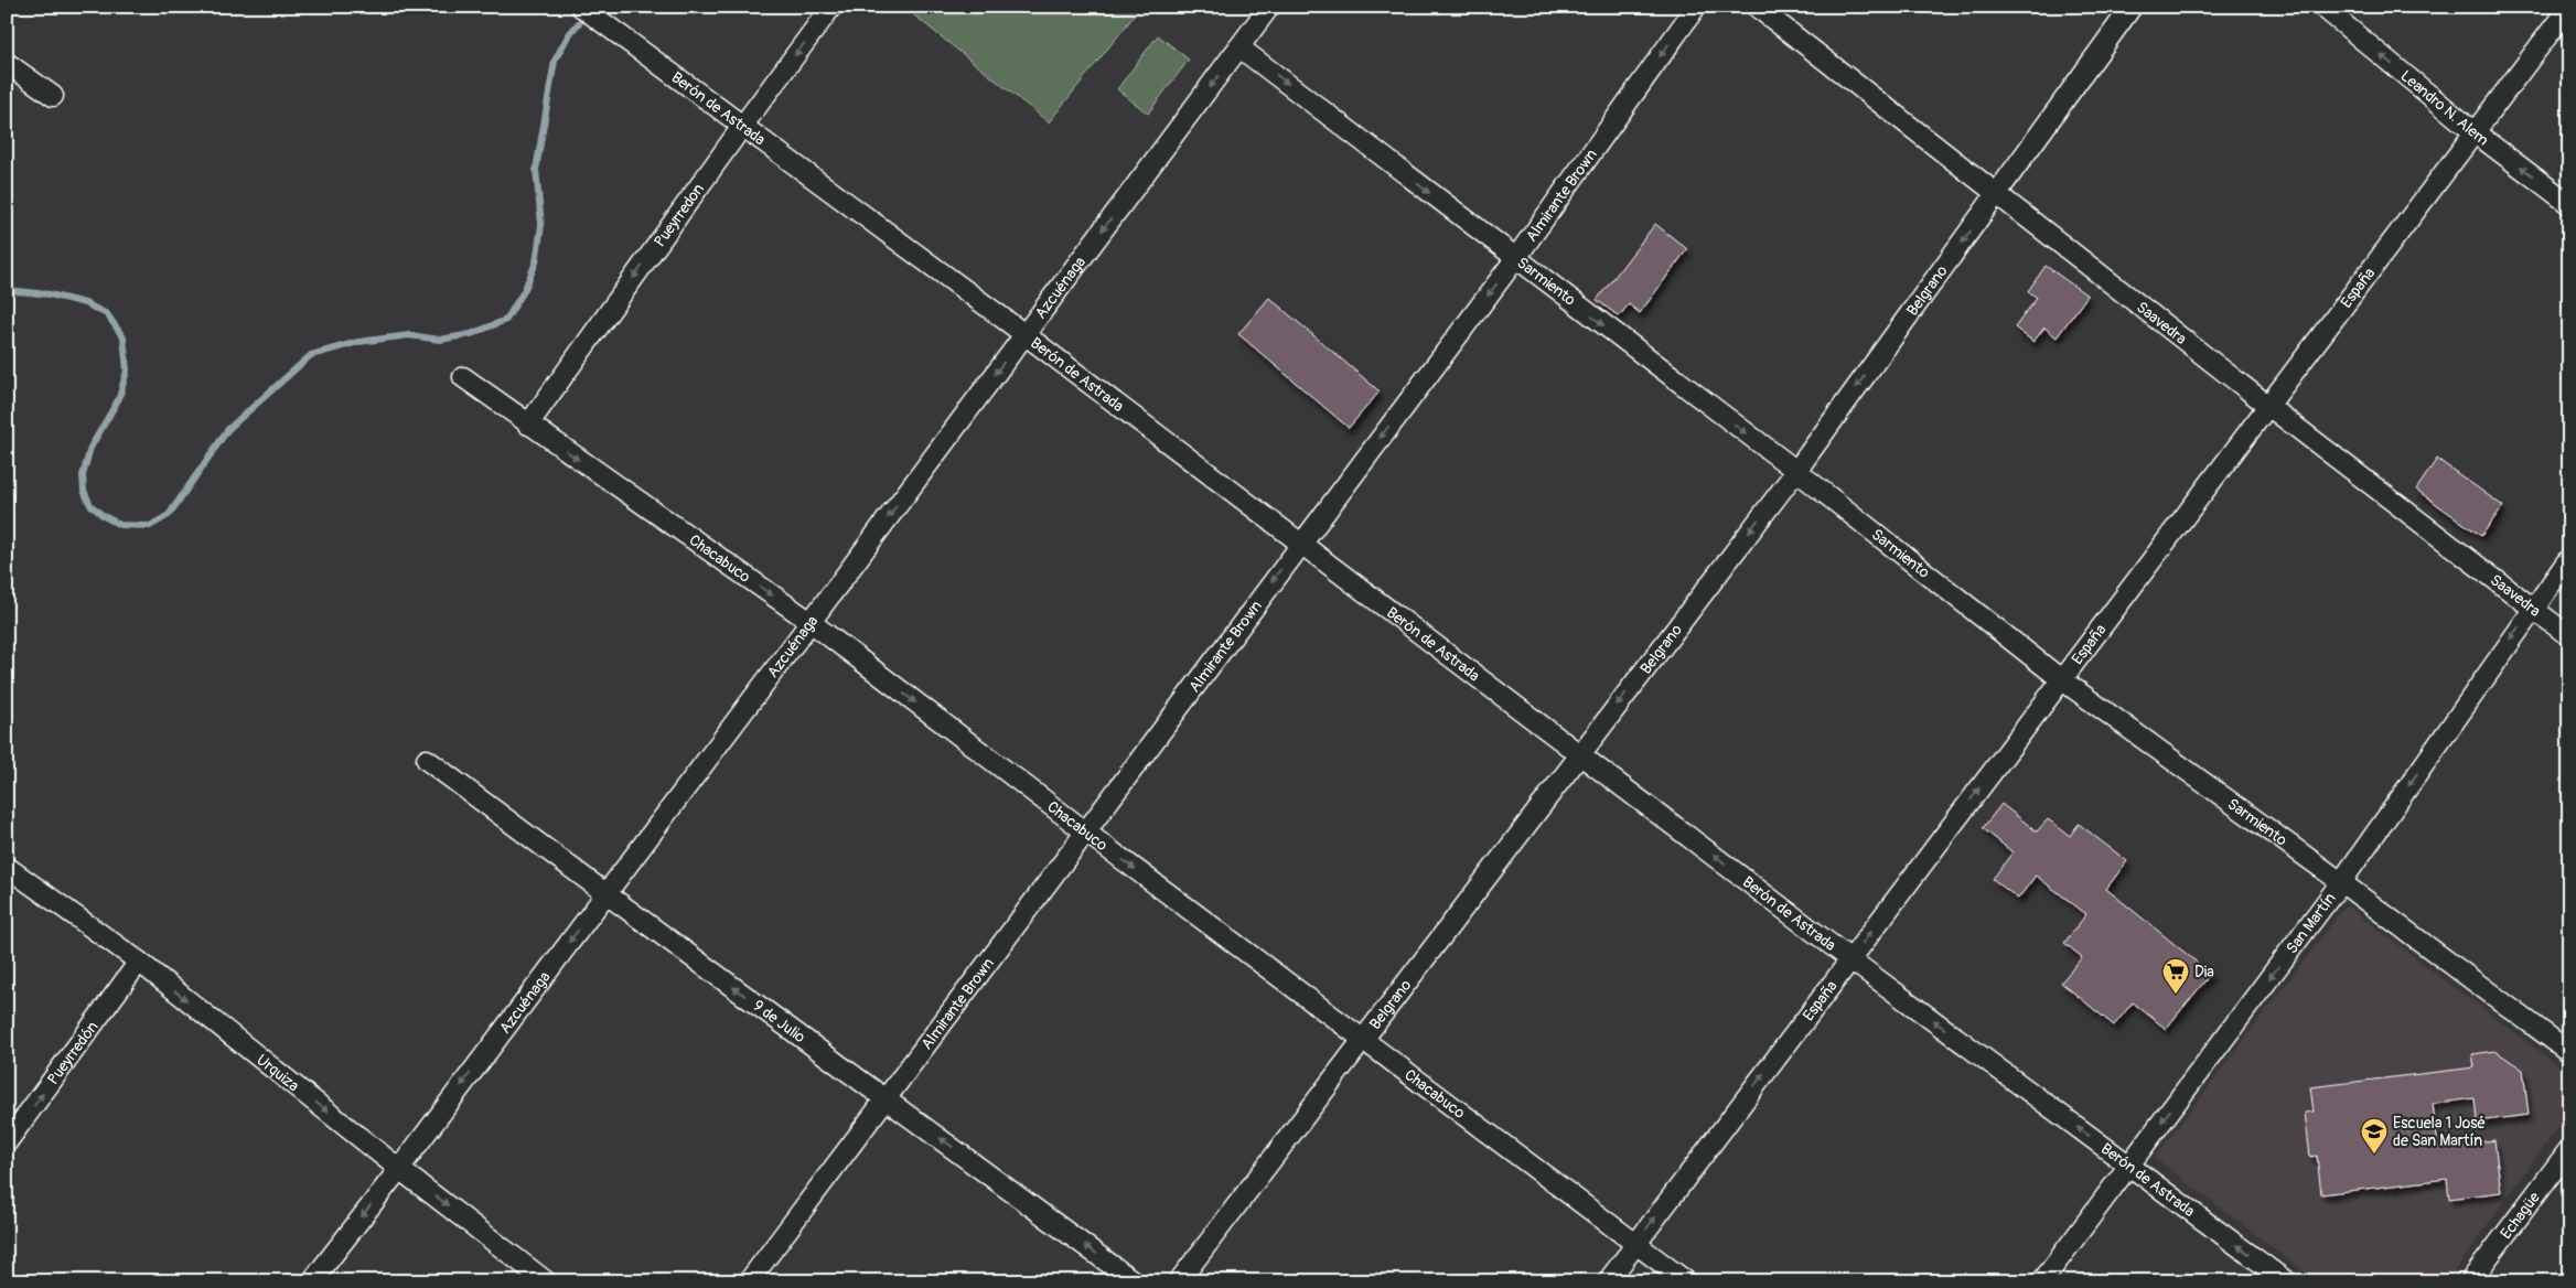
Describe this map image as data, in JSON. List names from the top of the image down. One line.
{"streets":{"street":["Leandro N. Alem","Berón de Astrada","Almirante Brown","Pueyrredon","Sarmiento","Azcuénaga","España","Belgrano","Saavedra","Chacabuco","San Martín","9 de Julio","Pueyrredón","Urquiza","Echagüe"]},"crossings":[["Leandro N. Alem","España"],["Berón de Astrada","Almirante Brown"],["Berón de Astrada","Pueyrredon"],["Berón de Astrada","Azcuénaga"],["Berón de Astrada","España"],["Berón de Astrada","Belgrano"],["Berón de Astrada","San Martín"],["Almirante Brown","Sarmiento"],["Almirante Brown","Chacabuco"],["Almirante Brown","9 de Julio"],["Pueyrredon","Chacabuco"],["Sarmiento","Azcuénaga"],["Sarmiento","España"],["Sarmiento","Belgrano"],["Sarmiento","San Martín"],["Azcuénaga","Chacabuco"],["Azcuénaga","9 de Julio"],["Azcuénaga","Urquiza"],["España","Saavedra"],["España","Chacabuco"],["Belgrano","Saavedra"],["Belgrano","Chacabuco"],["Saavedra","San Martín"],["Pueyrredón","Urquiza"]],"one_way":["Leandro N. Alem","Berón de Astrada","Almirante Brown","Pueyrredon","Sarmiento","Azcuénaga","España","Belgrano","Chacabuco","San Martín","9 de Julio","Pueyrredón","Urquiza"],"places":{"supermarket":["Dia"],"school or university":["Escuela 1 José de San Martín"]}}
